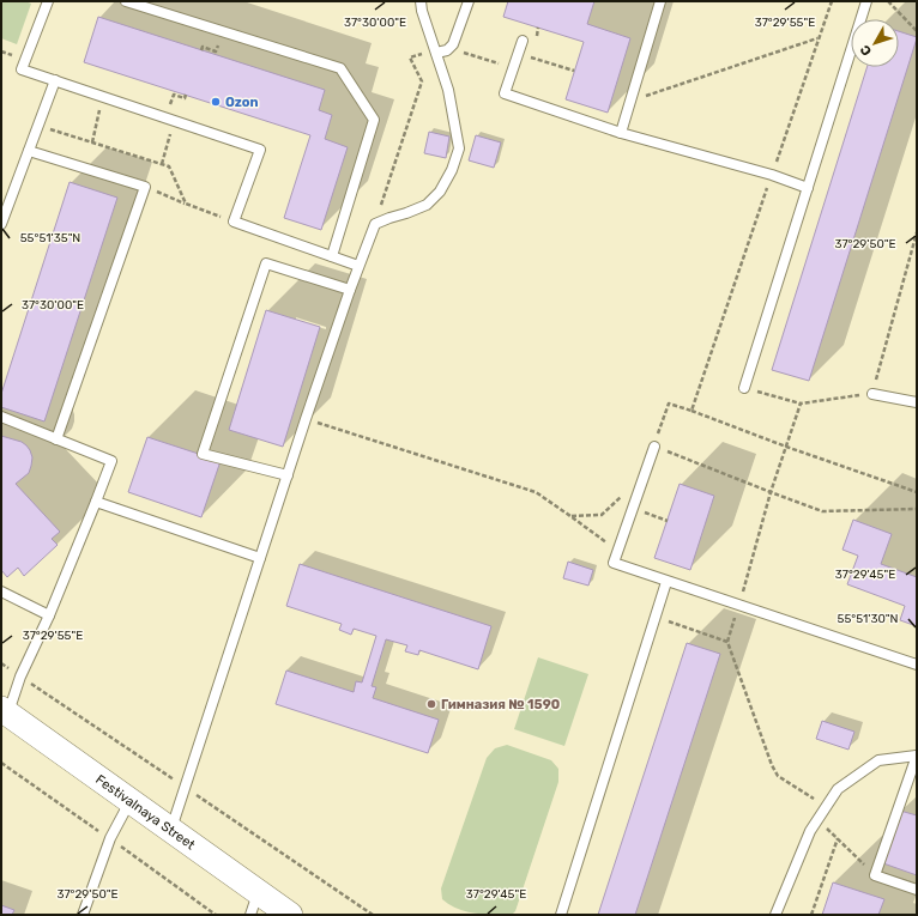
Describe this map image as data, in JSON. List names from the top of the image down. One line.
{"streets":{"street":["Festivalnaya Street"]},"places":["Ozon","Гимназия № 1590"],"north":"bottom left","coordinates":["37°30'00\"E","37°29'55\"E","55°51'35\"N","37°29'50\"E","37°29'45\"E","55°51'30\"N"]}
